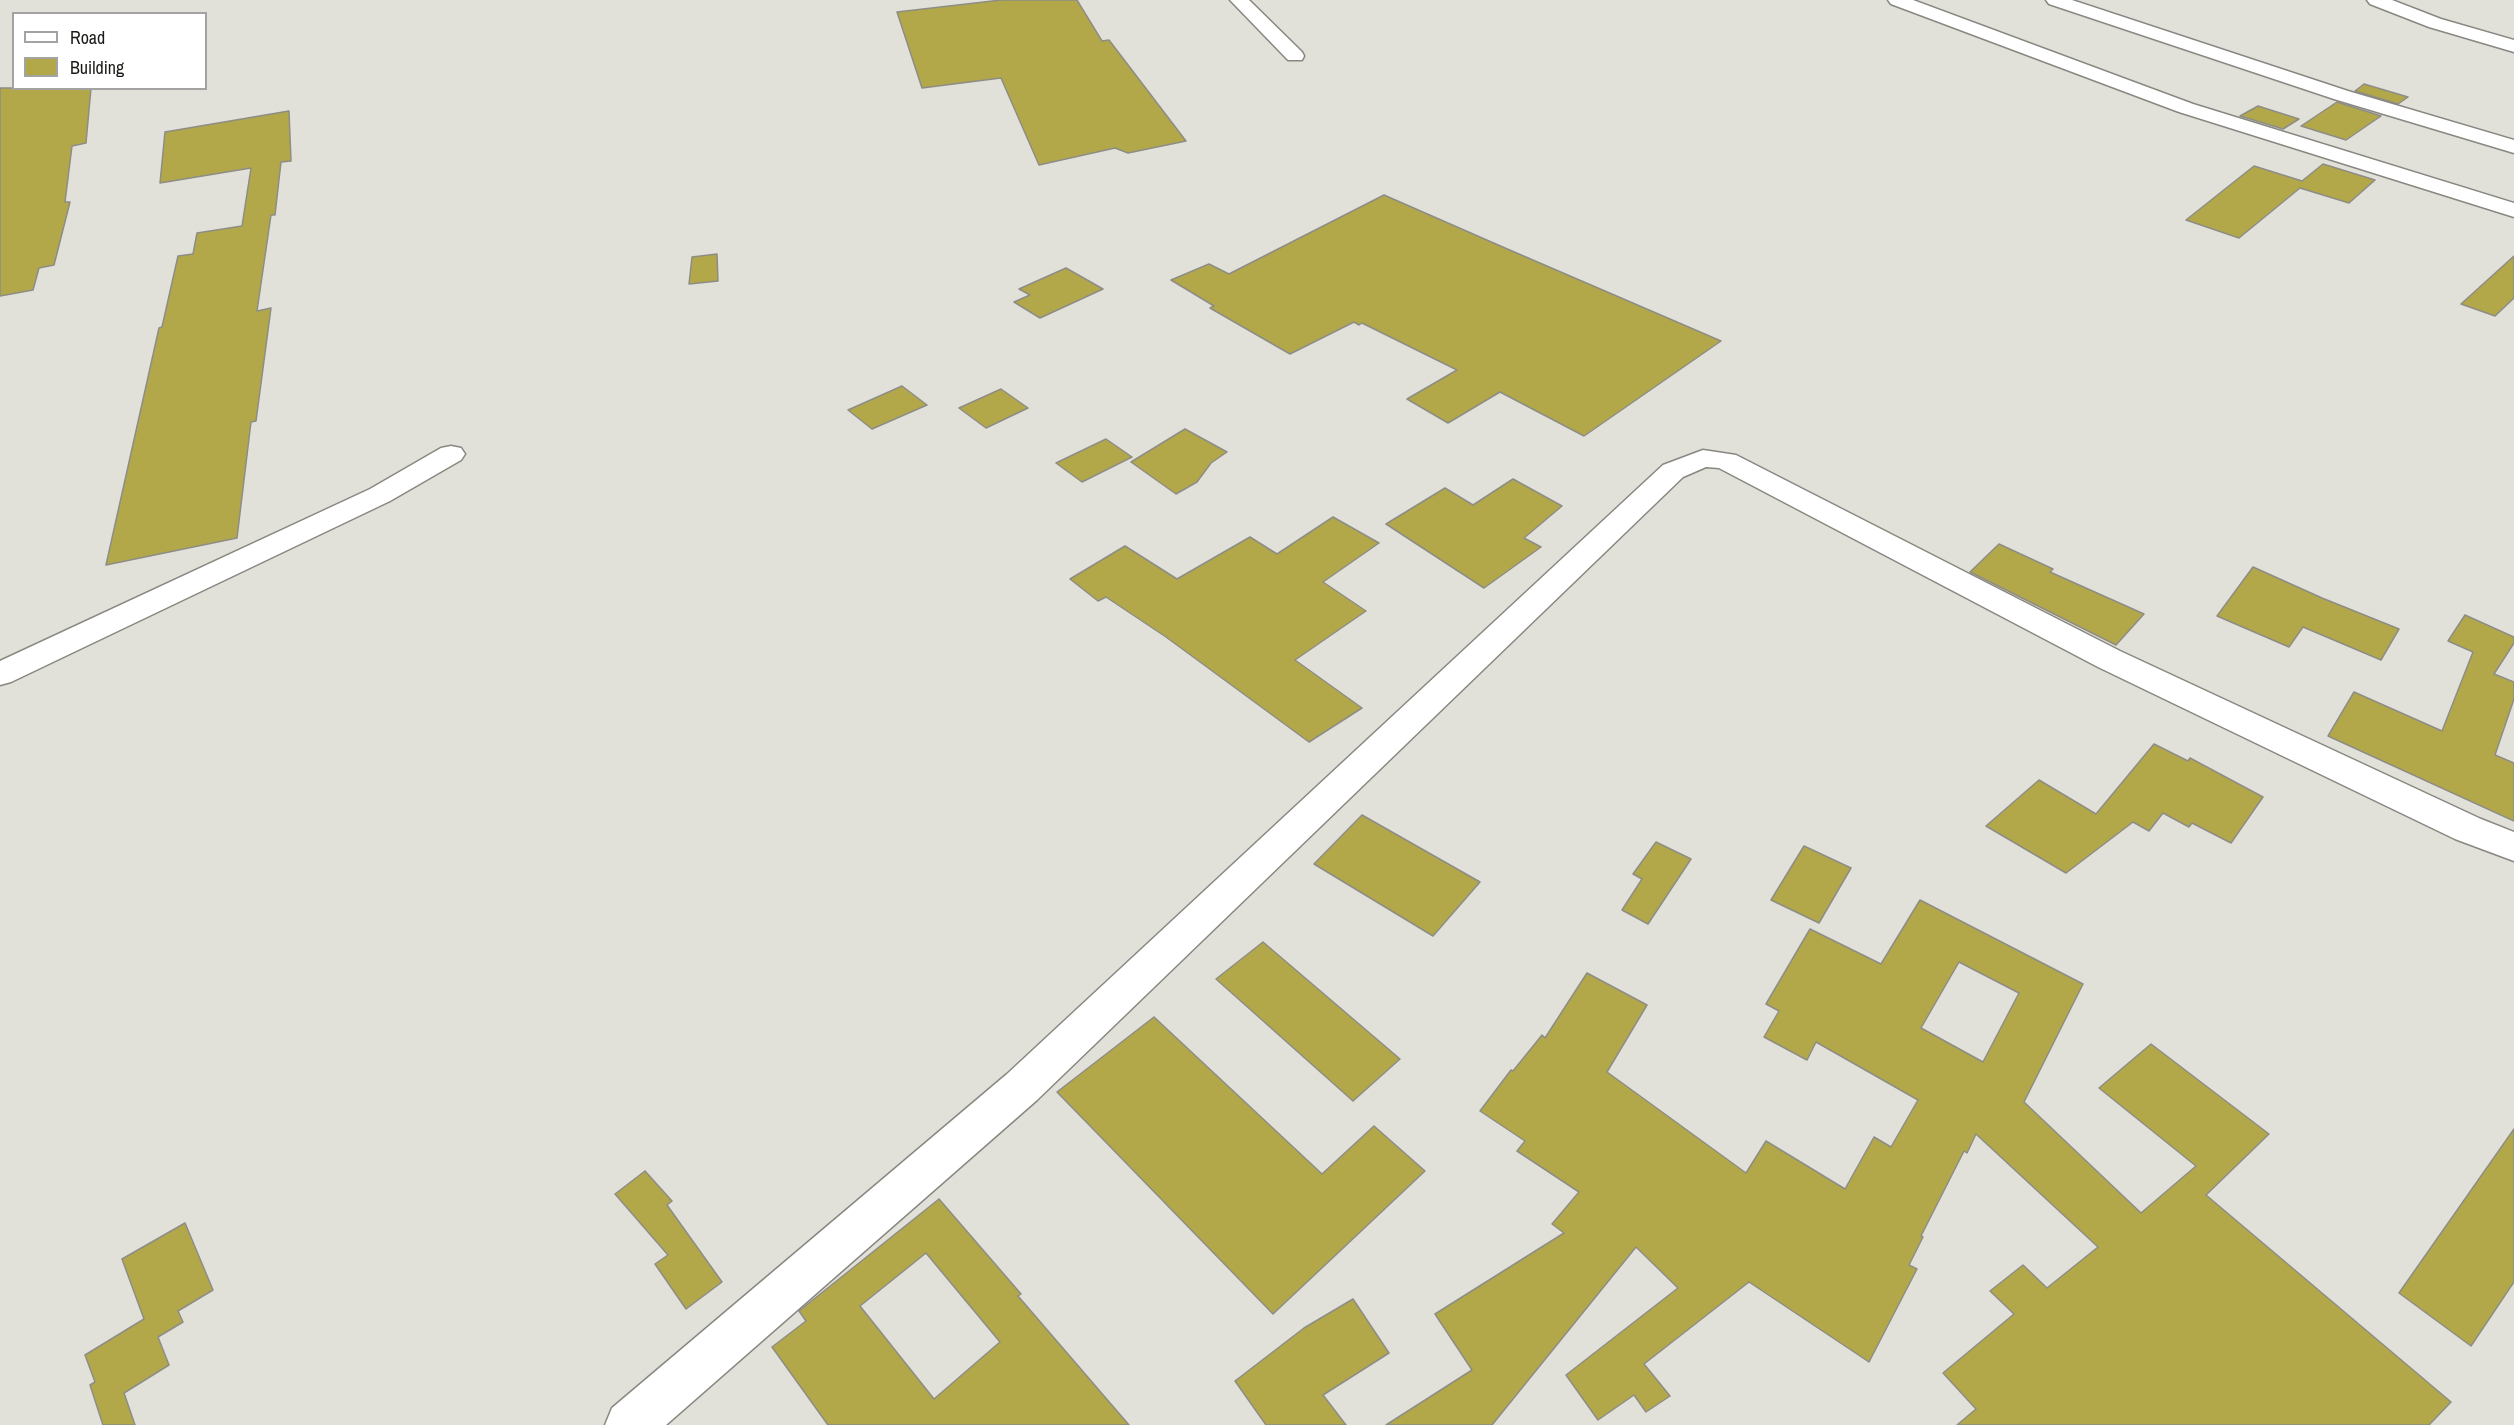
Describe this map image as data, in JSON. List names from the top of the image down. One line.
{"legend":["Road","Building"]}
